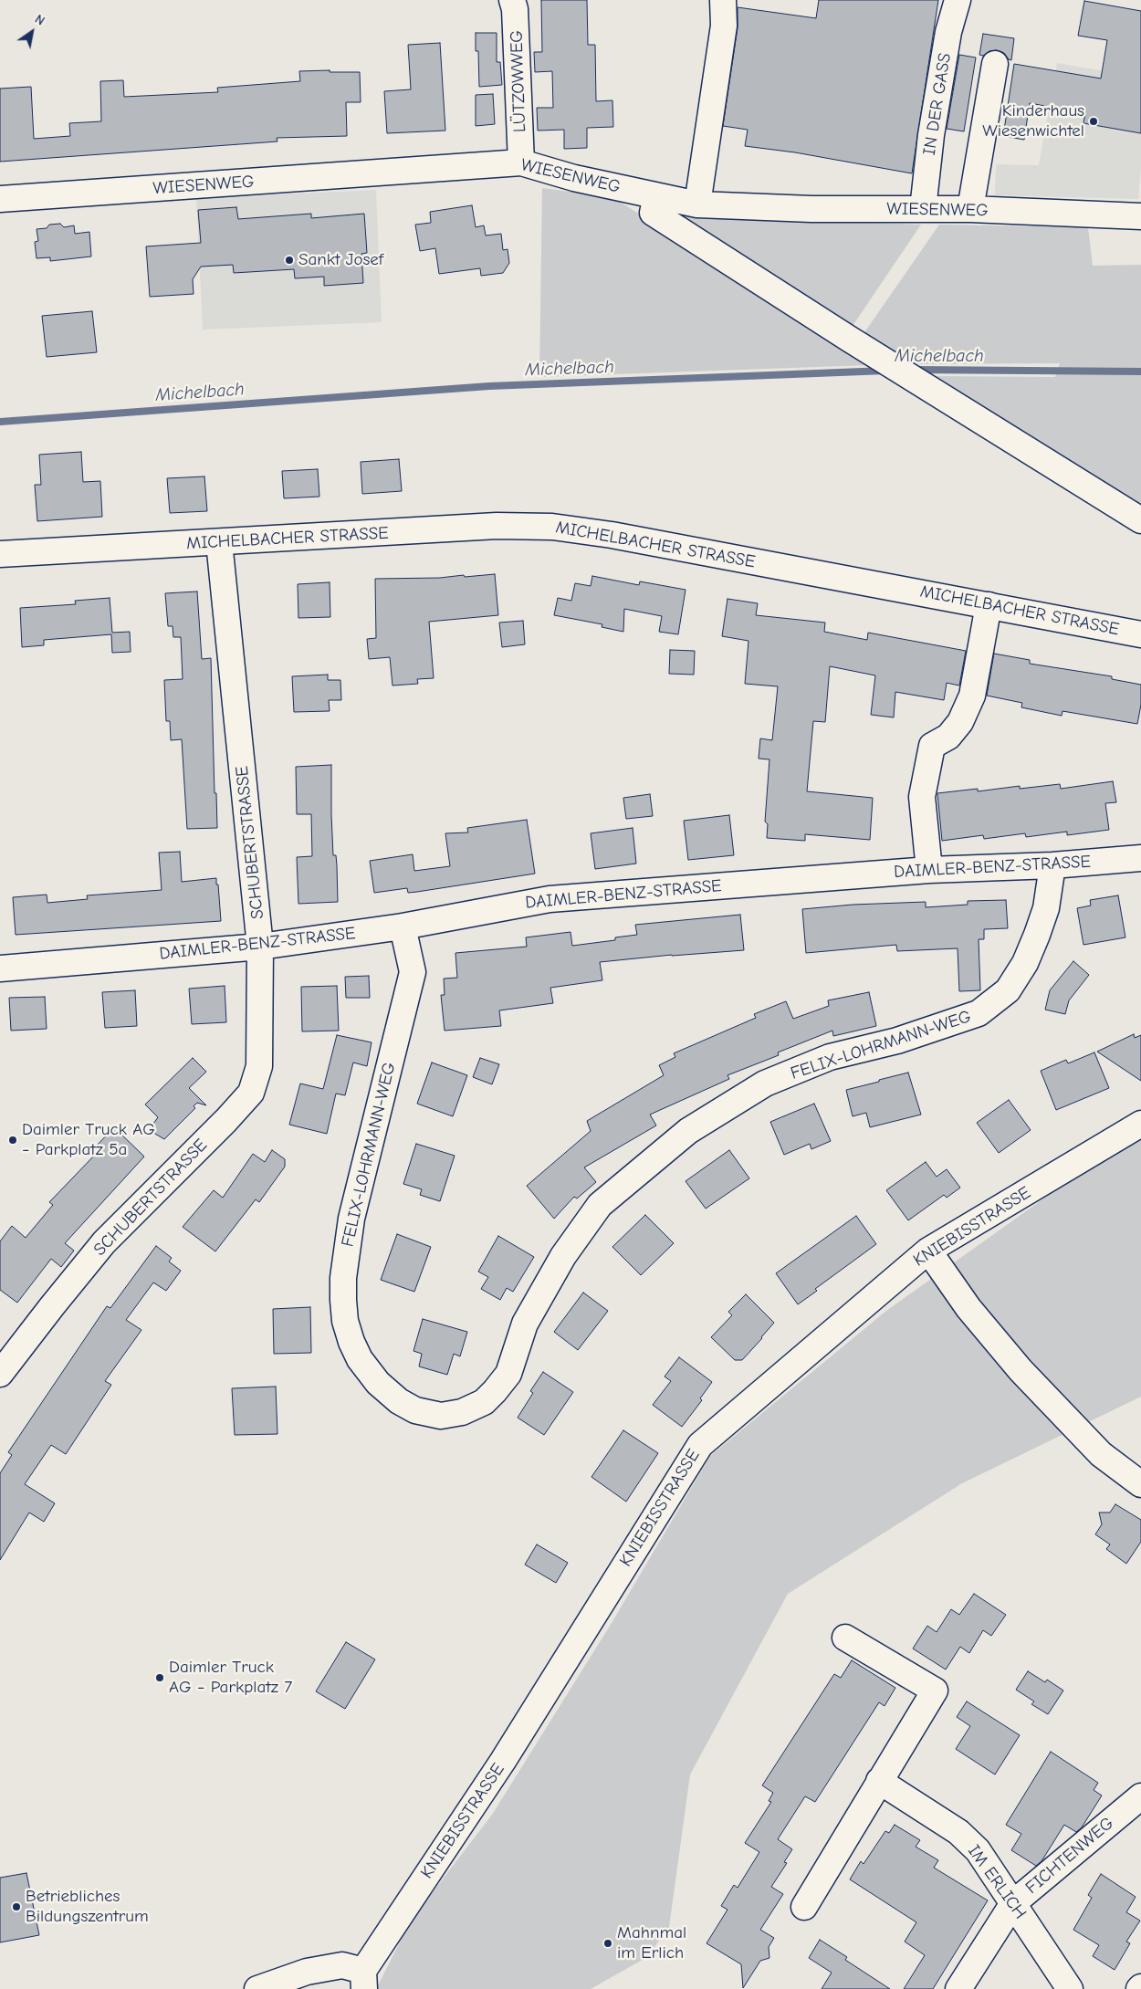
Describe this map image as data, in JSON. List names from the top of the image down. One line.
{"streets":{"street":["LÜTZOWWEG","IN DER GASS","WIESENWEG","MICHELBACHER STRASSE","SCHUBERTSTRASSE","DAIMLER-BENZ-STRASSE","FELIX-LOHRMANN-WEG","KNIEBISSTRASSE","FICHTENWEG","IM ERLICH"]},"crossings":[["LÜTZOWWEG","WIESENWEG"],["IN DER GASS","WIESENWEG"],["MICHELBACHER STRASSE","SCHUBERTSTRASSE"],["SCHUBERTSTRASSE","DAIMLER-BENZ-STRASSE"],["DAIMLER-BENZ-STRASSE","FELIX-LOHRMANN-WEG"],["FICHTENWEG","IM ERLICH"]],"water":["Michelbach"],"places":["Kinderhaus Wiesenwichtel","Sankt Josef","Daimler Truck AG − Parkplatz 5a","Daimler Truck AG − Parkplatz 7","Betriebliches Bildungszentrum","Mahnmal im Erlich"],"north":"top right"}
